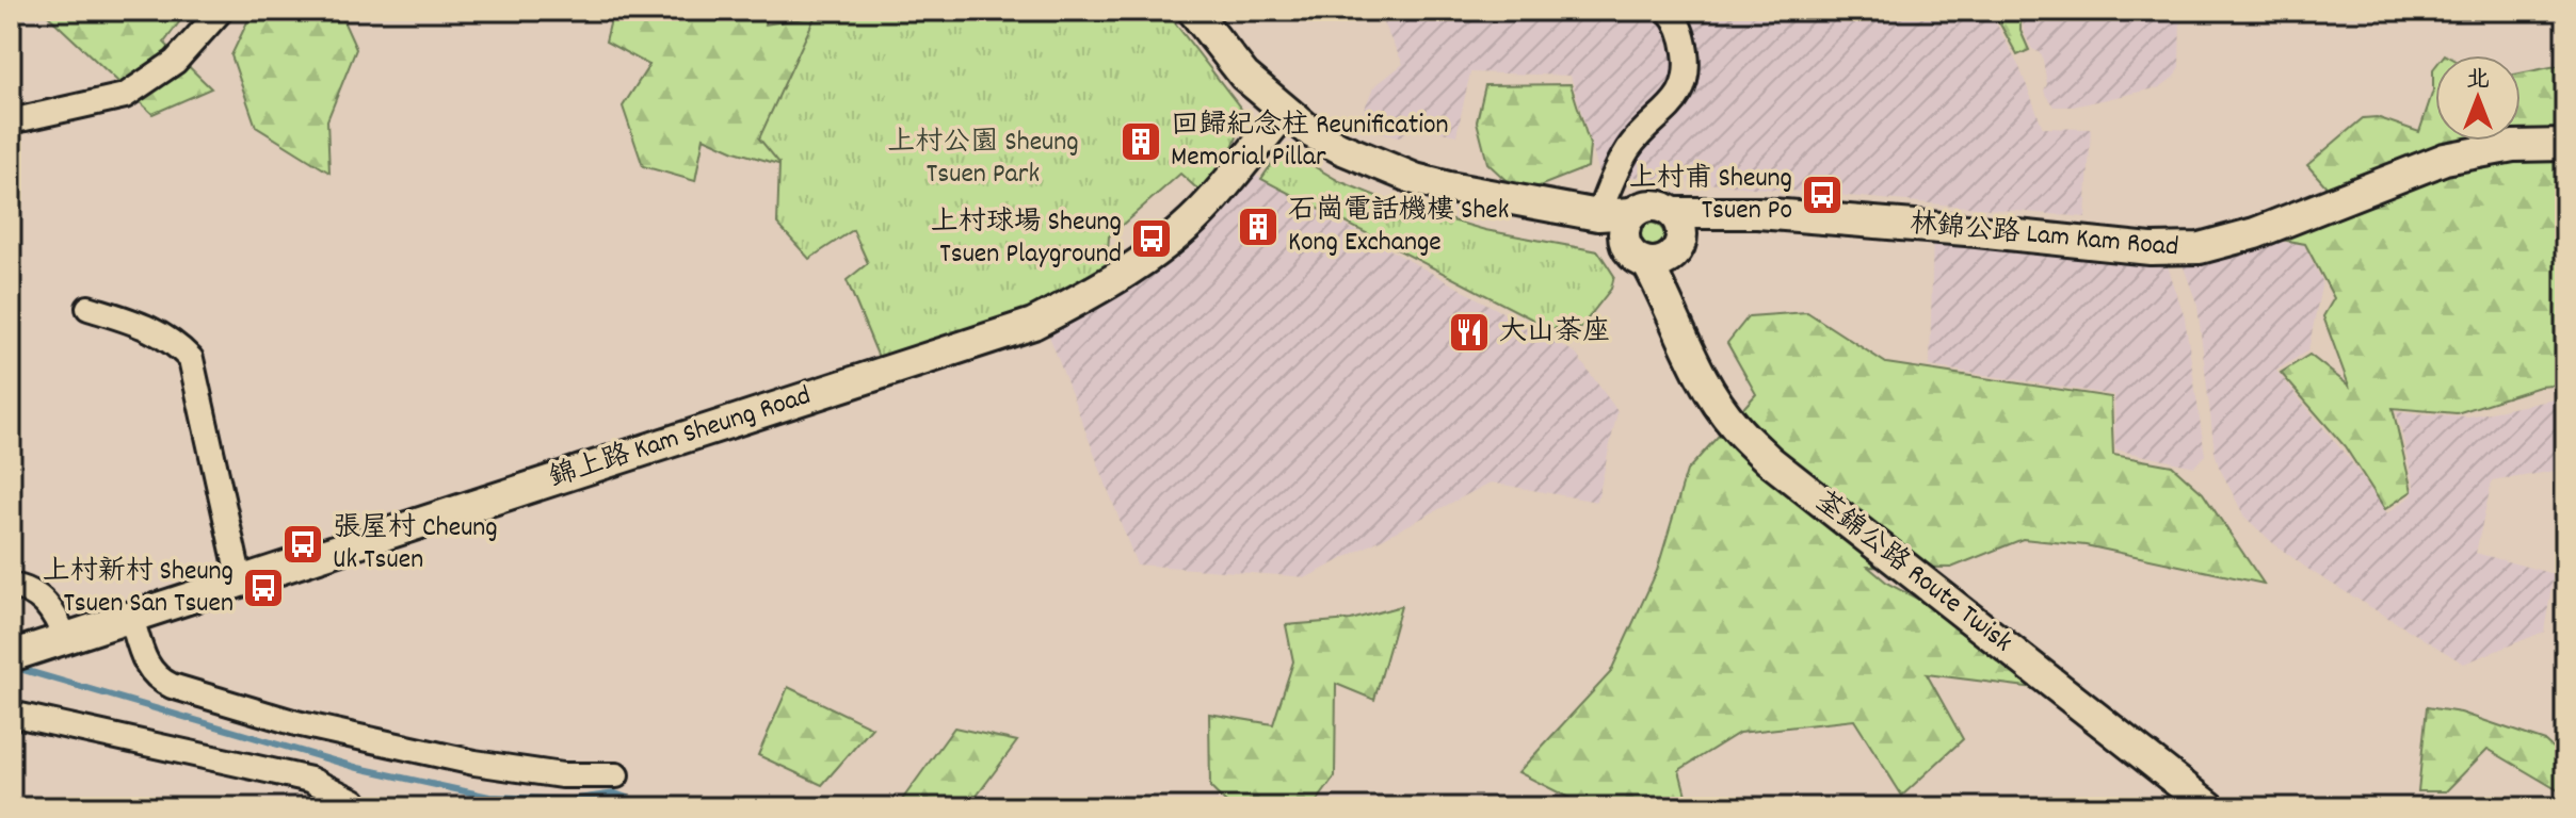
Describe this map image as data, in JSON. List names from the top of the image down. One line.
{"streets":{"main road":["林錦公路 Lam Kam Road","錦上路 Kam Sheung Road","荃錦公路 Route Twisk"]},"crossings":[["林錦公路 Lam Kam Road","荃錦公路 Route Twisk"]],"parks":["上村公園 Sheung Tsuen Park"],"places":{"building":["回歸紀念柱 Reunification Memorial Pillar","石崗電話機樓 Shek Kong Exchange"],"bus stop":["上村甫 Sheung Tsuen Po","上村球場 Sheung Tsuen Playground","張屋村 Cheung Uk Tsuen","上村新村 Sheung Tsuen San Tsuen"],"restaurant":["大山荼座"]},"north":"top"}
